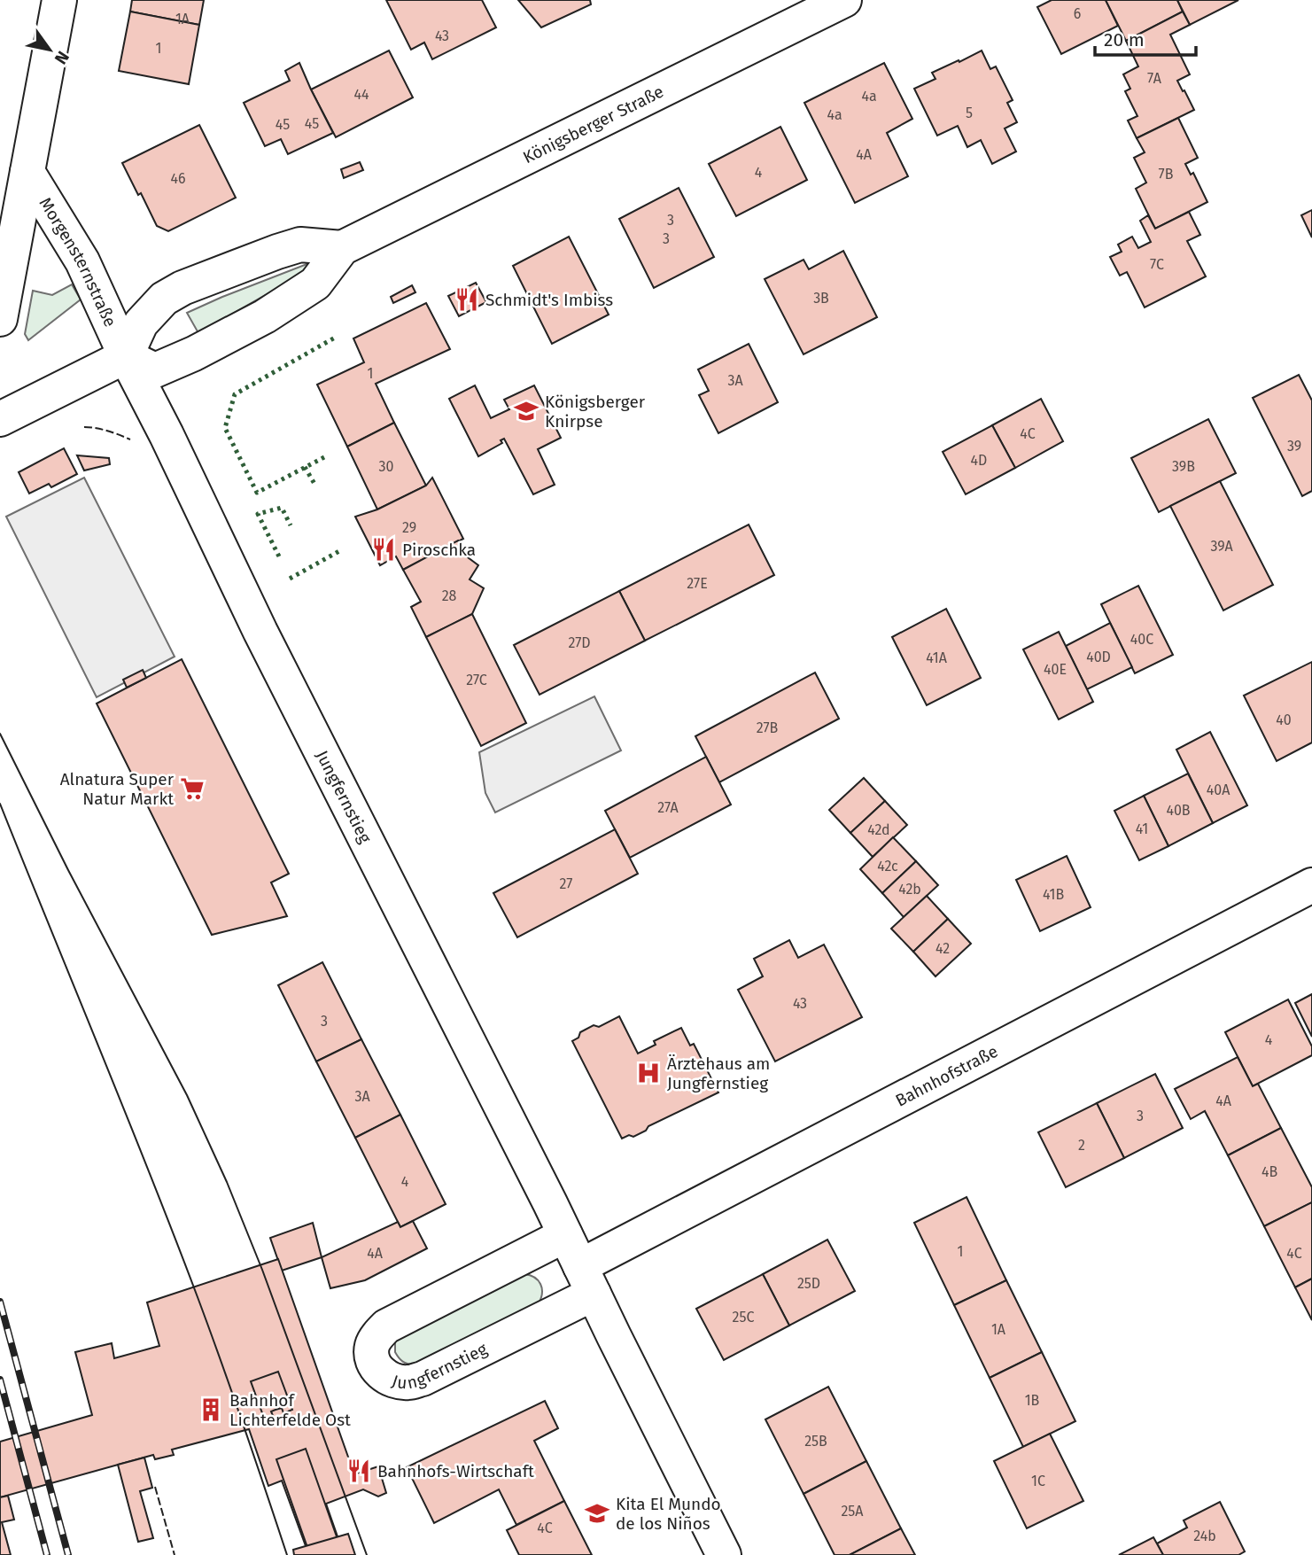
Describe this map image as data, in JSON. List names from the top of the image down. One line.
{"streets":{"street":["Königsberger Straße","Morgensternstraße","Jungfernstieg","Bahnhofstraße"]},"crossings":[["Königsberger Straße","Morgensternstraße"],["Königsberger Straße","Jungfernstieg"],["Morgensternstraße","Jungfernstieg"],["Jungfernstieg","Bahnhofstraße"]],"places":{"restaurant":["Schmidt's Imbiss","Piroschka","Bahnhofs-Wirtschaft"],"school or university":["Königsberger Knirpse","Kita El Mundo de los Niños"],"supermarket":["Alnatura Super Natur Markt"],"hospital":["Ärztehaus am Jungfernstieg"],"building":["Bahnhof Lichterfelde Ost"]},"house_numbers":["6","1A","43","1","7A","44","4a","5","4a","45","45","4A","4","7B","46","3","3","7C","3B","1","3A","4C","39","4D","30","39B","29","39A","27E","28","40C","27D","40D","41A","40E","27C","40","27B","40A","27A","40B","41","42d","42c","27","42b","41B","42","43","3","4","3A","4A","3","2","4B","4","1","4A","4C","25D","25C","1A","1B","25B","1C","25A","4C","24b"],"scale_bar":"20 m","north":"bottom right"}
